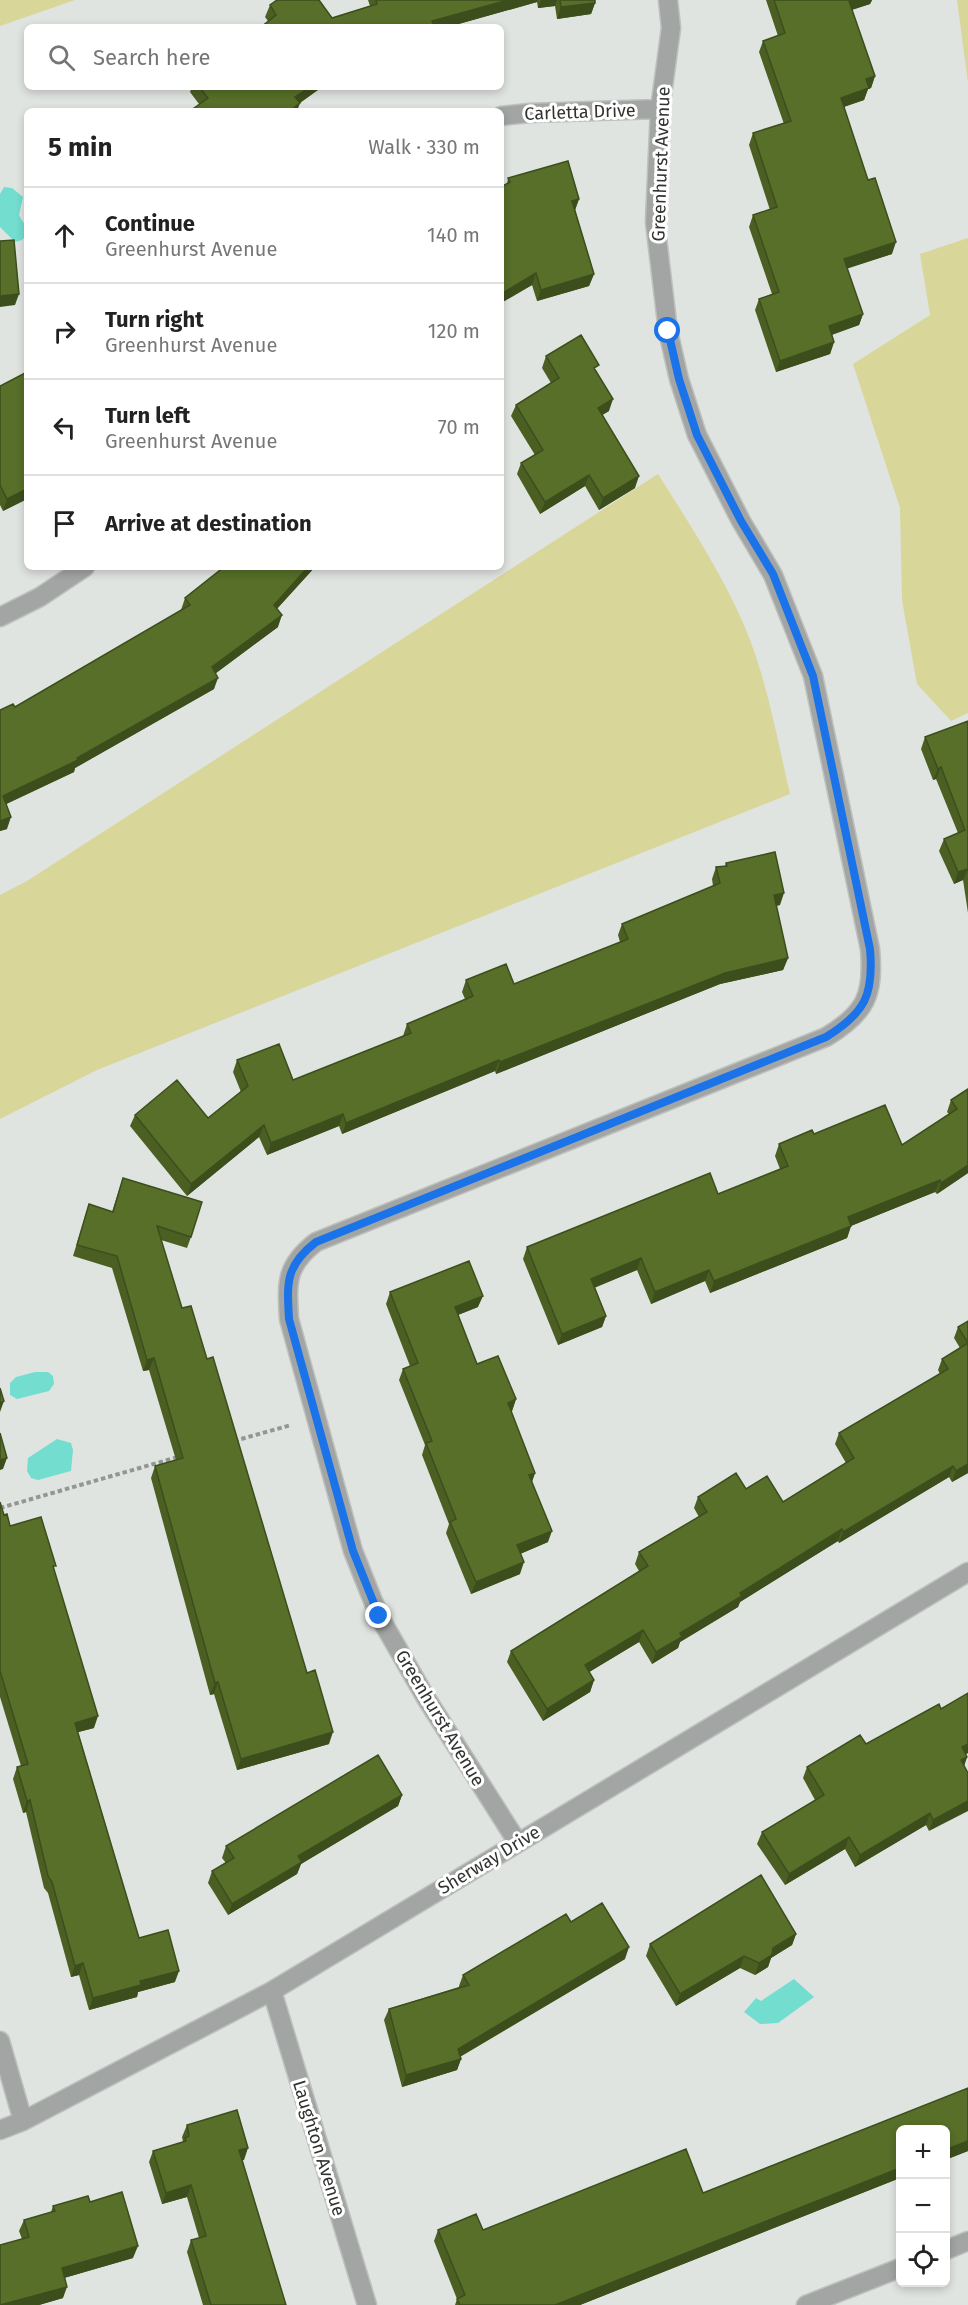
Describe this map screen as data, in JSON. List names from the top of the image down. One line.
{"streets":{"street":["Carletta Drive","Greenhurst Avenue","Sherway Drive","Laughton Avenue"]},"crossings":[["Carletta Drive","Greenhurst Avenue"],["Greenhurst Avenue","Sherway Drive"],["Sherway Drive","Laughton Avenue"]],"page":{"search":"Search here","heading":["5 min","Walk · 330 m"],"list":[["Continue","Greenhurst Avenue","140 m"],["Turn right","Greenhurst Avenue","120 m"],["Turn left","Greenhurst Avenue","70 m"],"Arrive at destination"],"map_buttons":["+","−"]}}
